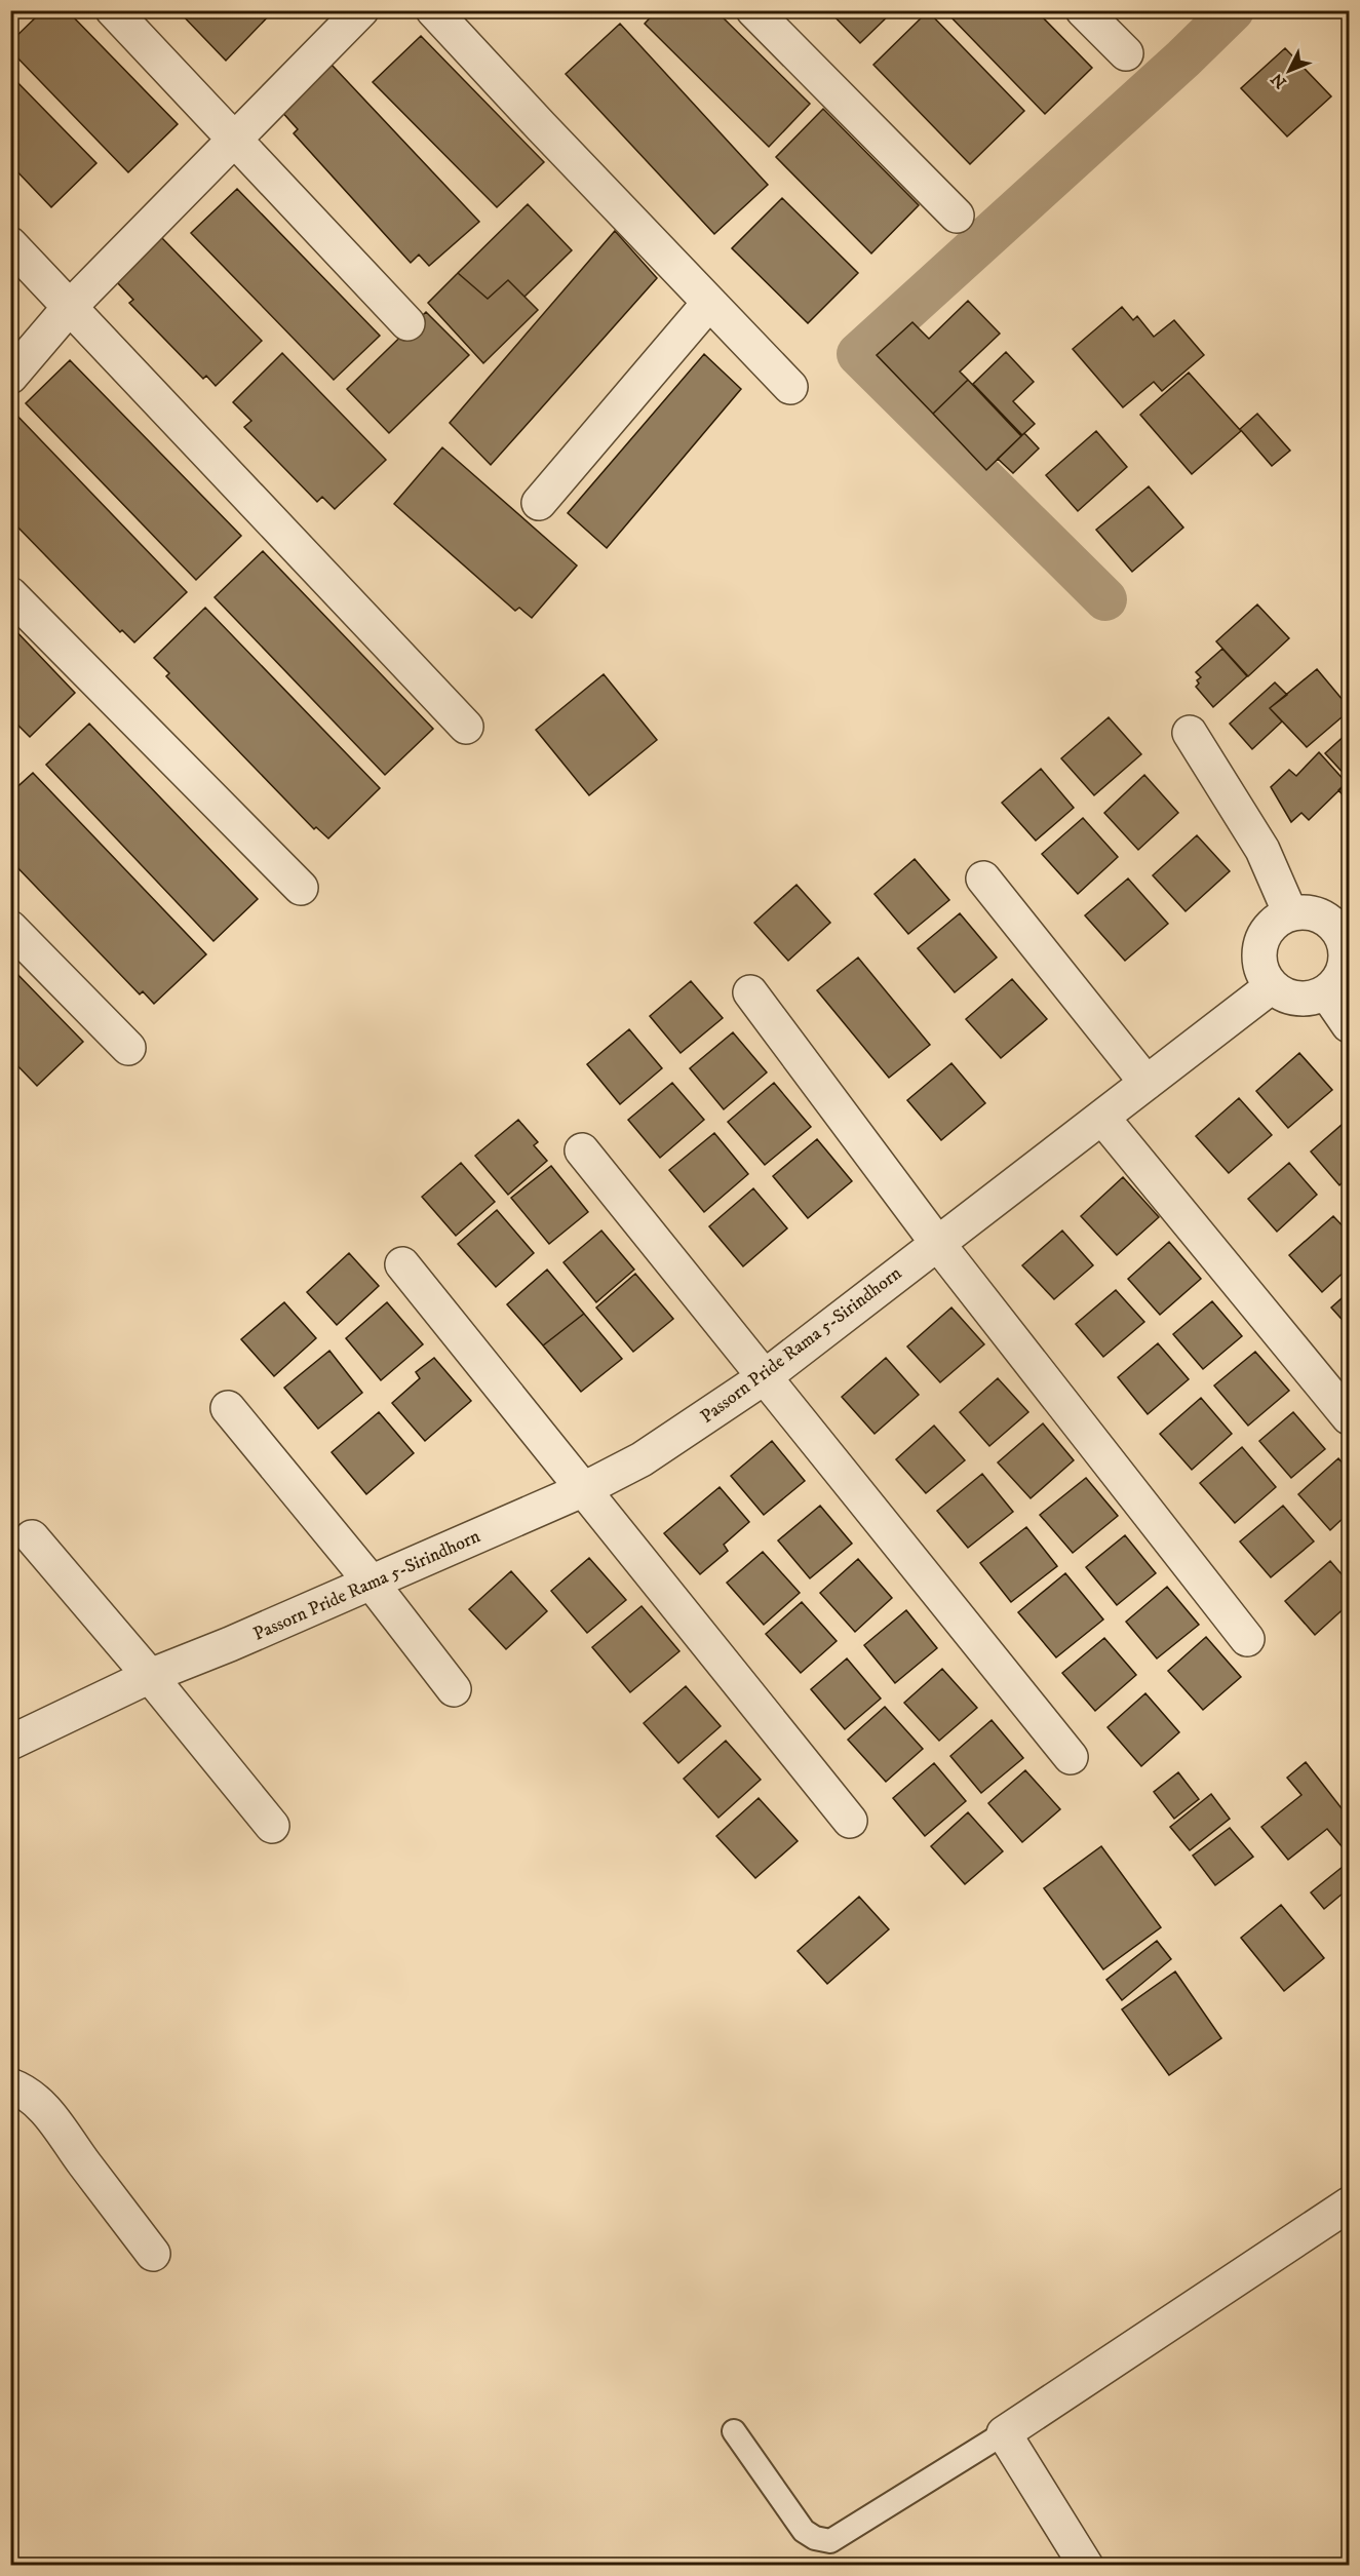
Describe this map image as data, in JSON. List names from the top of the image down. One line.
{"streets":{"street":["Passorn Pride Rama 5-Sirindhorn"]},"north":"bottom left"}
